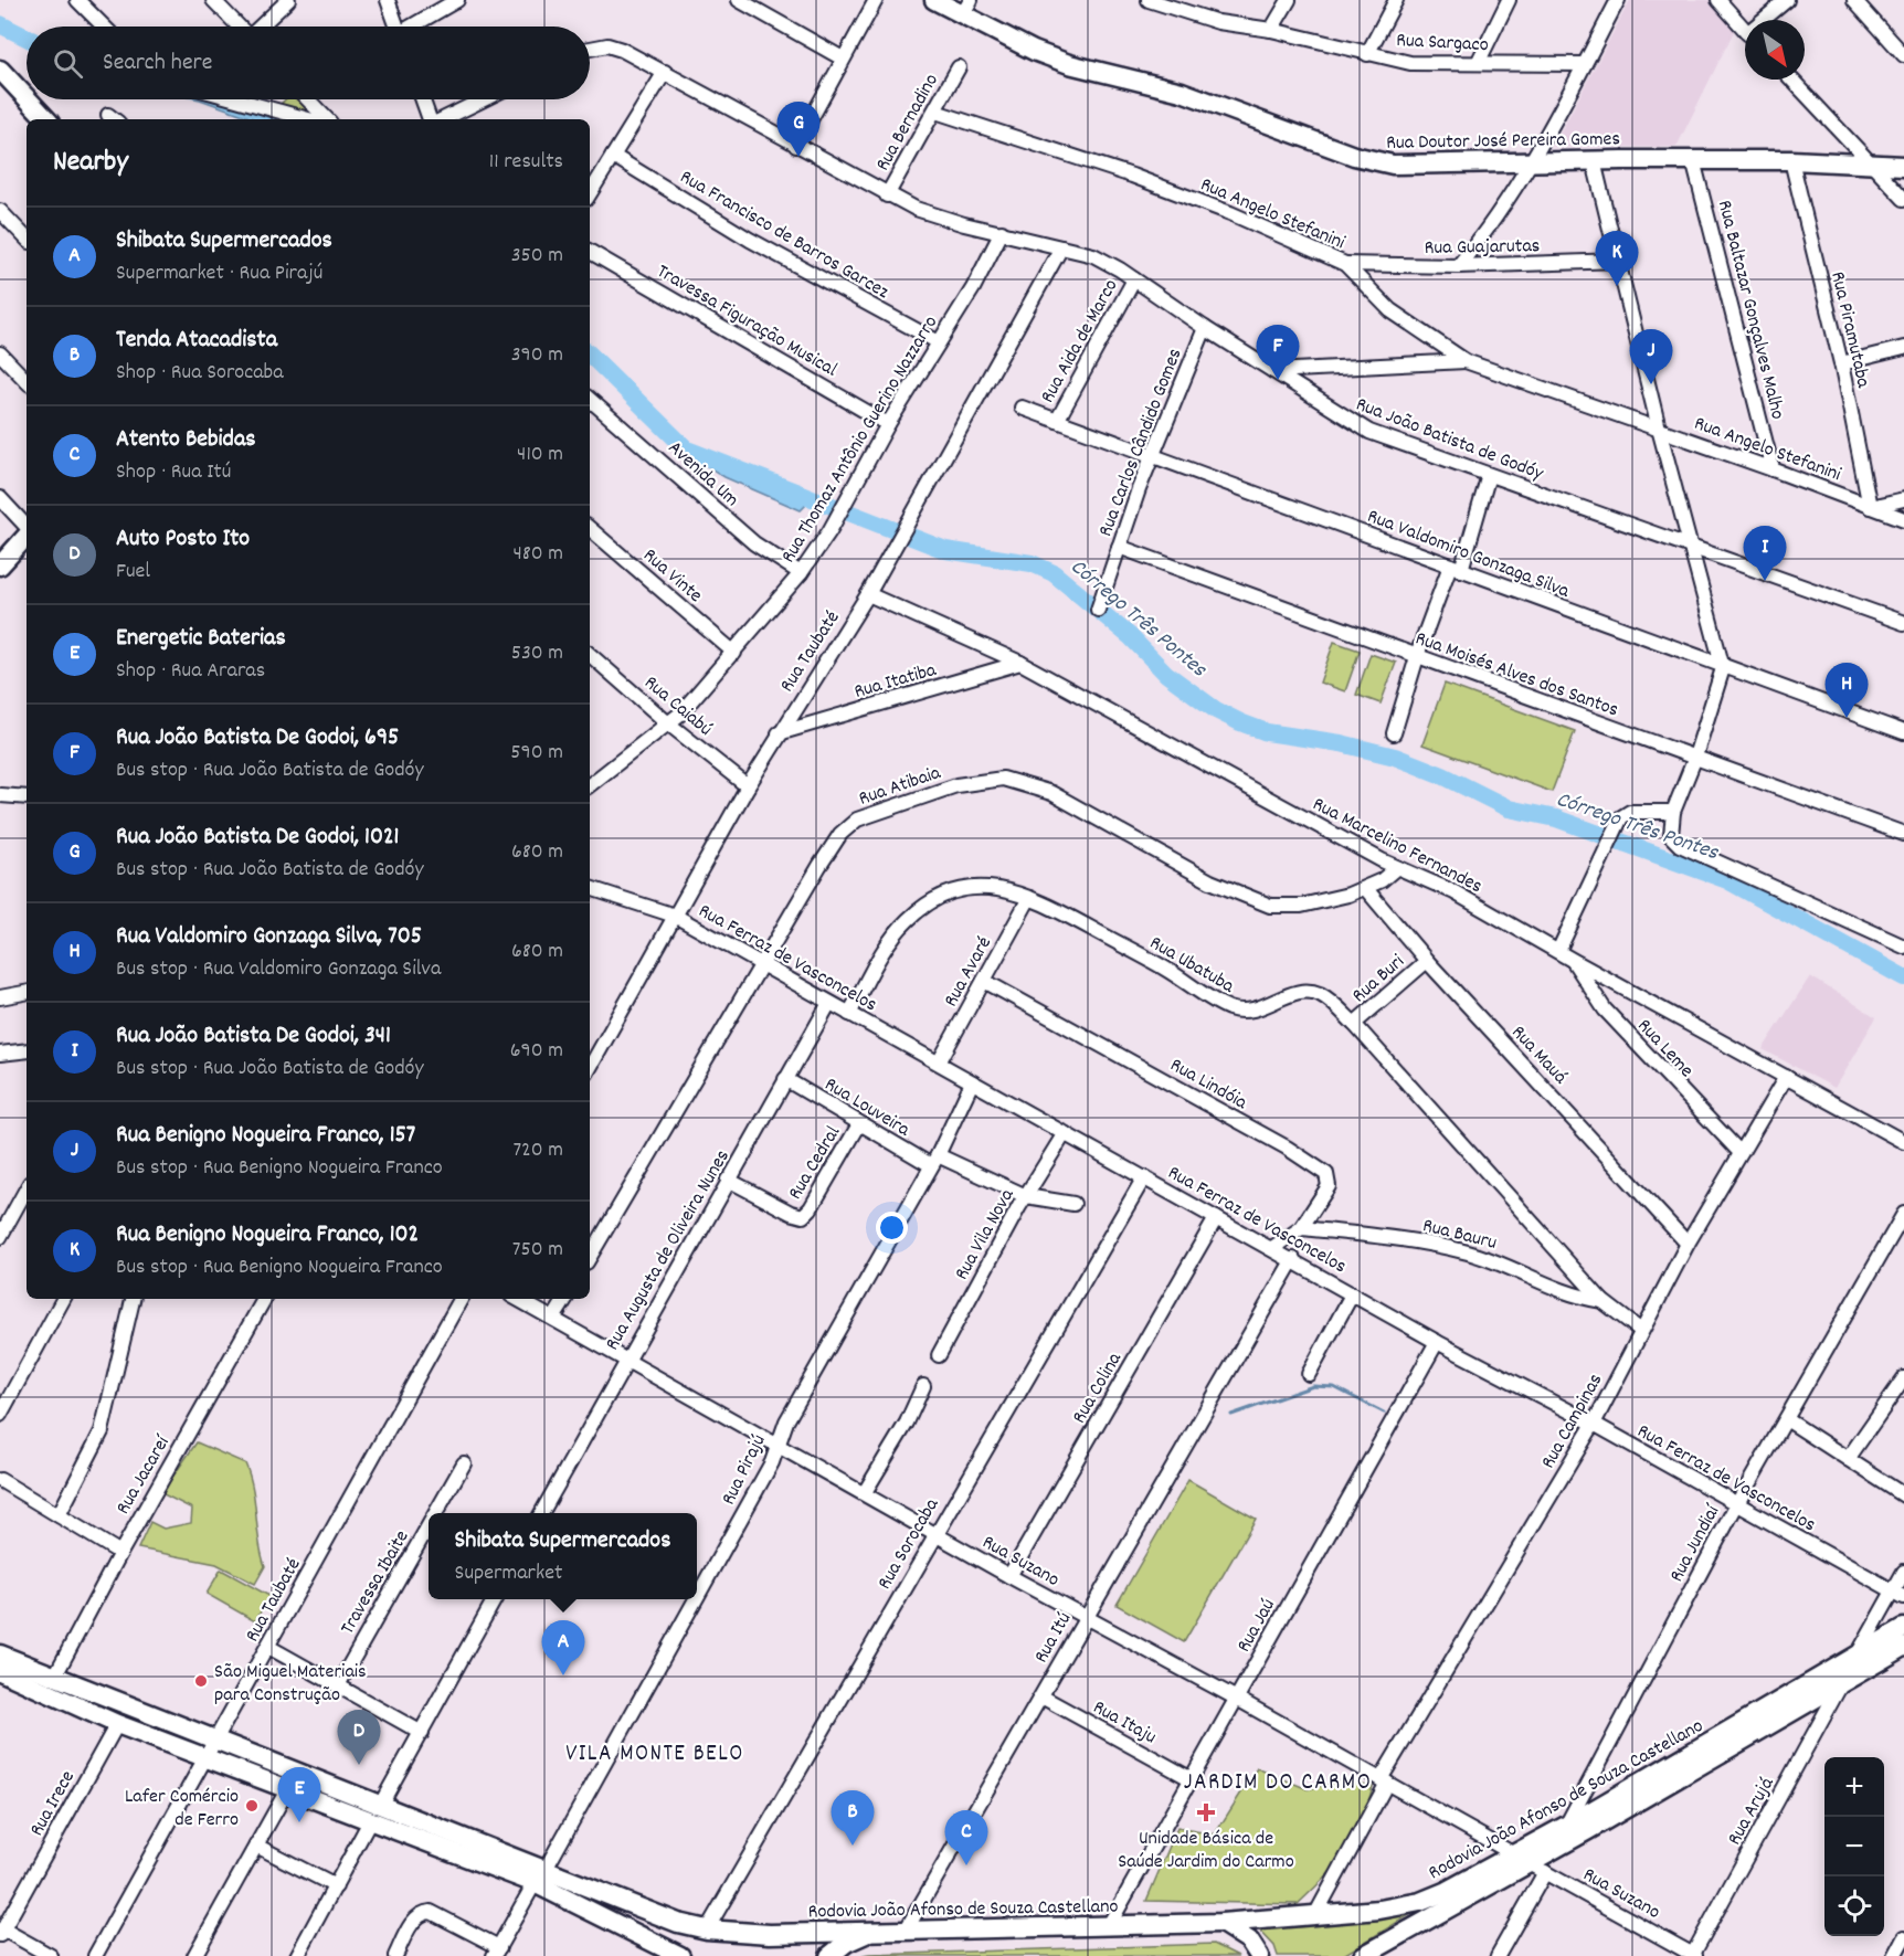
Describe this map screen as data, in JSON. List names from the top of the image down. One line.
{"streets":{"main road":["Rua Doutor José Pereira Gomes","Rodovia João Afonso de Souza Castellano"],"street":["Rua Sargaco","Rua Bernadino","Rua Angelo Stefanini","Rua Francisco de Barros Garcez","Rua Guajarutas","Rua Baltazar Gonçalves Malho","Travessa Figuração Musical","Rua Piramutaba","Rua Aida de Marco","Rua João Batista de Godóy","Rua Thomaz Antônio Guerino Nazzarro","Rua Carlos Cândido Gomes","Avenida Um","Rua Valdomiro Gonzaga Silva","Rua Vinte","Rua Taubaté","Rua Moisés Alves dos Santos","Rua Itatiba","Rua Caiabú","Rua Atibaia","Rua Marcelino Fernandes","Rua Ferraz de Vasconcelos","Rua Ubatuba","Rua Avaré","Rua Buri","Rua Leme","Rua Mauá","Rua Lindóia","Rua Louveira","Rua Cedral","Rua Bauru","Rua Vila Nova","Rua Augusta de Oliveira Nunes","Rua Colina","Rua Campinas","Rua Pirajú","Rua Jacareí","Rua Sorocaba","Rua Jundiaí","Rua Suzano","Travessa Ibaite","Rua Jaú","Rua Itú","Rua Itaju","Rua Irece","Rua Arujá"]},"crossings":[["Rua Bernadino","Rua Angelo Stefanini"],["Rua Bernadino","Rua João Batista de Godóy"],["Rua Doutor José Pereira Gomes","Rua Baltazar Gonçalves Malho"],["Rua Doutor José Pereira Gomes","Rua Piramutaba"],["Rua Angelo Stefanini","Rua Guajarutas"],["Rua Angelo Stefanini","Rua Baltazar Gonçalves Malho"],["Rua Angelo Stefanini","Rua Piramutaba"],["Rua Francisco de Barros Garcez","Rua Thomaz Antônio Guerino Nazzarro"],["Travessa Figuração Musical","Rua Thomaz Antônio Guerino Nazzarro"],["Rua Aida de Marco","Rua João Batista de Godóy"],["Rua Aida de Marco","Rua Valdomiro Gonzaga Silva"],["Rua João Batista de Godóy","Rua Thomaz Antônio Guerino Nazzarro"],["Rua João Batista de Godóy","Rua Carlos Cândido Gomes"],["Rua João Batista de Godóy","Rua Taubaté"],["Rua Thomaz Antônio Guerino Nazzarro","Avenida Um"],["Rua Thomaz Antônio Guerino Nazzarro","Rua Vinte"],["Rua Thomaz Antônio Guerino Nazzarro","Rua Caiabú"],["Rua Carlos Cândido Gomes","Rua Valdomiro Gonzaga Silva"],["Rua Carlos Cândido Gomes","Rua Moisés Alves dos Santos"],["Rua Taubaté","Rua Itatiba"],["Rua Taubaté","Rua Caiabú"],["Rua Taubaté","Rua Marcelino Fernandes"],["Rua Taubaté","Rua Ferraz de Vasconcelos"],["Rua Taubaté","Rodovia João Afonso de Souza Castellano"],["Rua Itatiba","Rua Marcelino Fernandes"],["Rua Atibaia","Rua Marcelino Fernandes"],["Rua Atibaia","Rua Ferraz de Vasconcelos"],["Rua Atibaia","Rua Mauá"],["Rua Marcelino Fernandes","Rua Leme"],["Rua Marcelino Fernandes","Rua Campinas"],["Rua Ferraz de Vasconcelos","Rua Ubatuba"],["Rua Ferraz de Vasconcelos","Rua Avaré"],["Rua Ferraz de Vasconcelos","Rua Lindóia"],["Rua Ferraz de Vasconcelos","Rua Vila Nova"],["Rua Ferraz de Vasconcelos","Rua Augusta de Oliveira Nunes"],["Rua Ferraz de Vasconcelos","Rua Colina"],["Rua Ferraz de Vasconcelos","Rua Campinas"],["Rua Ferraz de Vasconcelos","Rua Pirajú"],["Rua Ferraz de Vasconcelos","Rua Sorocaba"],["Rua Ferraz de Vasconcelos","Rua Jundiaí"],["Rua Ferraz de Vasconcelos","Rua Jaú"],["Rua Ferraz de Vasconcelos","Rua Itú"],["Rua Ubatuba","Rua Avaré"],["Rua Ubatuba","Rua Buri"],["Rua Ubatuba","Rua Bauru"],["Rua Ubatuba","Rua Campinas"],["Rua Avaré","Rua Lindóia"],["Rua Buri","Rua Mauá"],["Rua Leme","Rua Campinas"],["Rua Mauá","Rua Campinas"],["Rua Lindóia","Rua Bauru"],["Rua Louveira","Rua Cedral"],["Rua Louveira","Rua Vila Nova"],["Rua Louveira","Rua Augusta de Oliveira Nunes"],["Rua Louveira","Rua Pirajú"],["Rua Cedral","Rua Augusta de Oliveira Nunes"],["Rua Augusta de Oliveira Nunes","Rua Suzano"],["Rua Colina","Rua Suzano"],["Rua Campinas","Rua Suzano"],["Rua Campinas","Rodovia João Afonso de Souza Castellano"],["Rua Pirajú","Rua Suzano"],["Rua Pirajú","Rodovia João Afonso de Souza Castellano"],["Rua Jacareí","Rodovia João Afonso de Souza Castellano"],["Rua Sorocaba","Rua Suzano"],["Rua Sorocaba","Rodovia João Afonso de Souza Castellano"],["Rua Jundiaí","Rodovia João Afonso de Souza Castellano"],["Rua Suzano","Rua Jaú"],["Rua Suzano","Rua Itú"],["Rua Suzano","Rodovia João Afonso de Souza Castellano"],["Rua Suzano","Rua Arujá"],["Rua Jaú","Rua Itaju"],["Rua Jaú","Rodovia João Afonso de Souza Castellano"],["Rua Itú","Rua Itaju"],["Rua Itú","Rodovia João Afonso de Souza Castellano"],["Rodovia João Afonso de Souza Castellano","Rua Irece"],["Rodovia João Afonso de Souza Castellano","Rua Arujá"]],"districts":["VILA MONTE BELO","JARDIM DO CARMO"],"water":["Córrego Três Pontes"],"places":{"other":["São Miguel Materiais para Construção","Lafer Comércio de Ferro"],"health":["Unidade Básica de Saúde Jardim do Carmo"]},"north":"bottom right","page":{"search":"Search here","pins":["G","K","F","J","I","H","A","D","E","B","C"],"heading":["Nearby","11 results"],"list":[{"mark":"A","name":"Shibata Supermercados","note":"Supermarket · Rua Pirajú","value":"350 m"},{"mark":"B","name":"Tenda Atacadista","note":"Shop · Rua Sorocaba","value":"390 m"},{"mark":"C","name":"Atento Bebidas","note":"Shop · Rua Itú","value":"410 m"},{"mark":"D","name":"Auto Posto Ito","note":"Fuel","value":"480 m"},{"mark":"E","name":"Energetic Baterias","note":"Shop · Rua Araras","value":"530 m"},{"mark":"F","name":"Rua João Batista De Godoi, 695","note":"Bus stop · Rua João Batista de Godóy","value":"590 m"},{"mark":"G","name":"Rua João Batista De Godoi, 1021","note":"Bus stop · Rua João Batista de Godóy","value":"680 m"},{"mark":"H","name":"Rua Valdomiro Gonzaga Silva, 705","note":"Bus stop · Rua Valdomiro Gonzaga Silva","value":"680 m"},{"mark":"I","name":"Rua João Batista De Godoi, 341","note":"Bus stop · Rua João Batista de Godóy","value":"690 m"},{"mark":"J","name":"Rua Benigno Nogueira Franco, 157","note":"Bus stop · Rua Benigno Nogueira Franco","value":"720 m"},{"mark":"K","name":"Rua Benigno Nogueira Franco, 102","note":"Bus stop · Rua Benigno Nogueira Franco","value":"750 m"}],"popup":["Shibata Supermercados","Supermarket"],"map_buttons":["+","−"]}}
